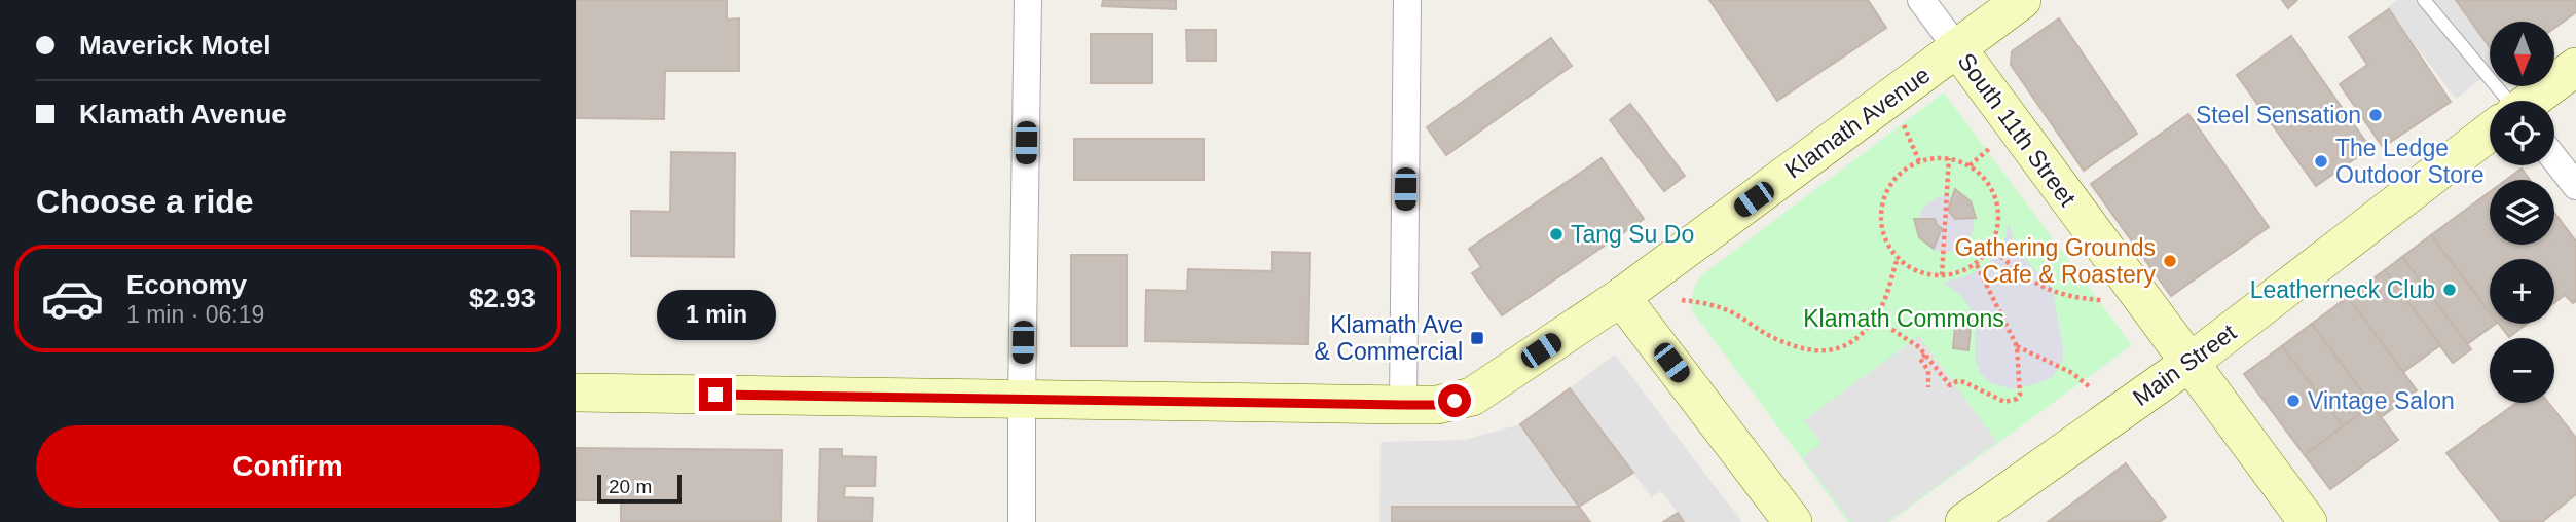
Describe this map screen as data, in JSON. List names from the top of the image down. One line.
{"streets":{"street":["Klamath Avenue","South 11th Street","Main Street"]},"crossings":[["Klamath Avenue","South 11th Street"],["South 11th Street","Main Street"]],"parks":["Klamath Commons"],"places":{"other":["Steel Sensation","The Ledge Outdoor Store","Tang Su Do","Gathering Grounds Cafe & Roastery","Leatherneck Club","Vintage Salon"],"transit":["Klamath Ave & Commercial"]},"scale_bar":"20 m","north":"bottom","page":{"banner":["Maverick Motel","Klamath Avenue"],"map_buttons":["+","−"],"heading":"Choose a ride","list":[{"name":"Economy","note":"1 min · 06:19","value":"$2.93"}],"bubble":"1 min","buttons":"Confirm","scale":"20 m"}}
